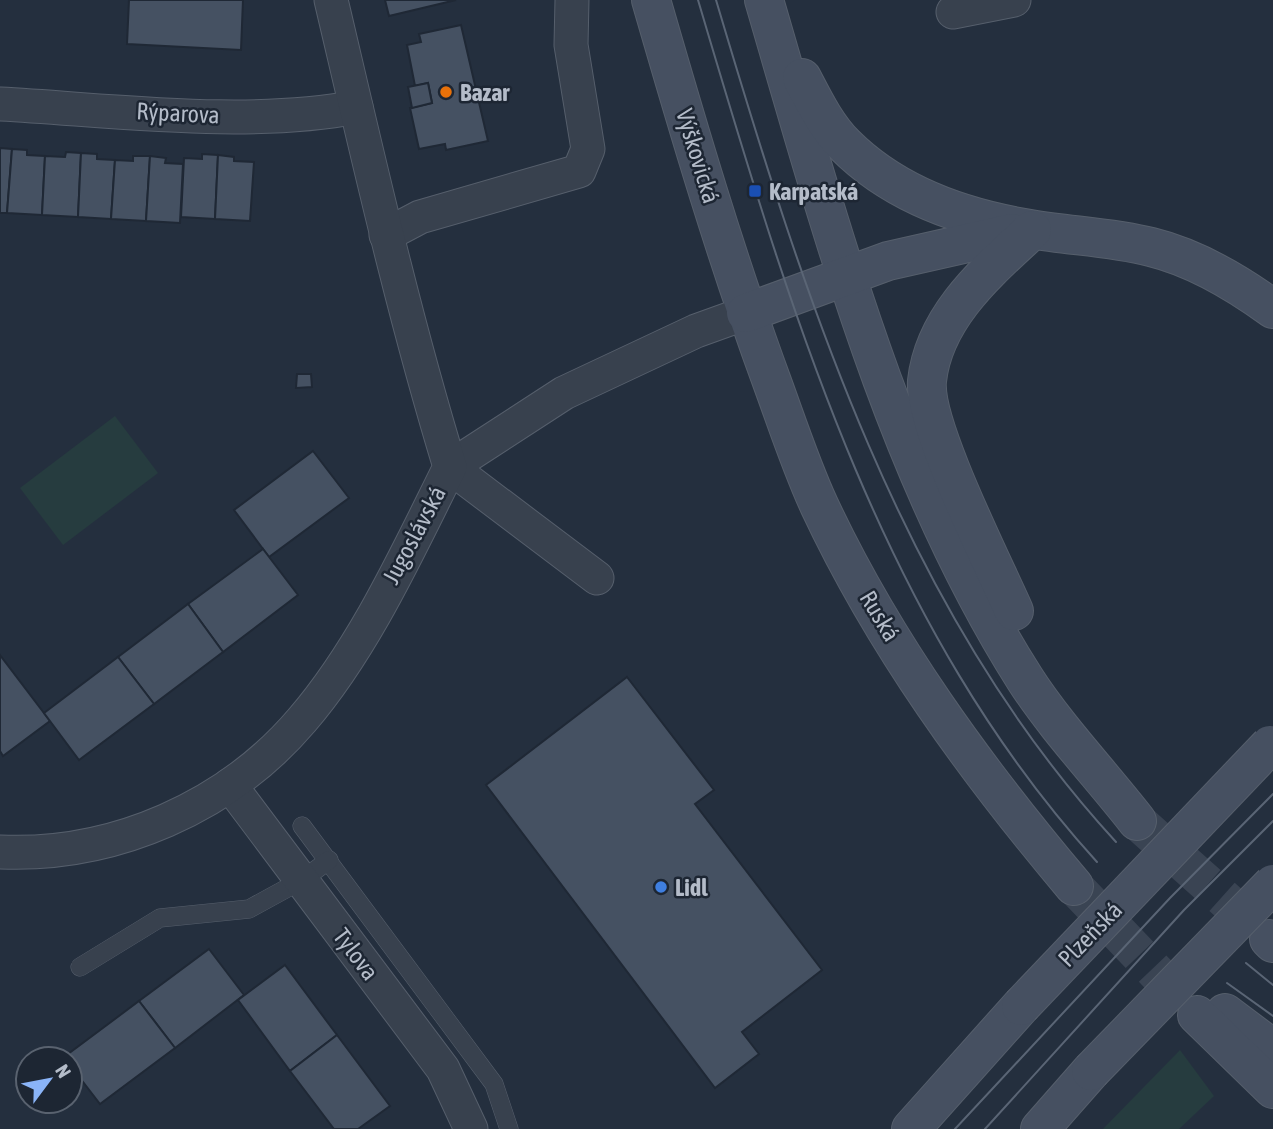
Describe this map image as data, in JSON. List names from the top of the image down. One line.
{"streets":{"main road":["Výškovická","Ruská","Plzeňská"],"street":["Rýparova","Jugoslávská","Tylova"]},"crossings":[["Rýparova","Jugoslávská"],["Výškovická","Ruská"],["Jugoslávská","Tylova"]],"places":{"other":["Bazar","Lidl"],"transit":["Karpatská"]},"north":"top right"}
